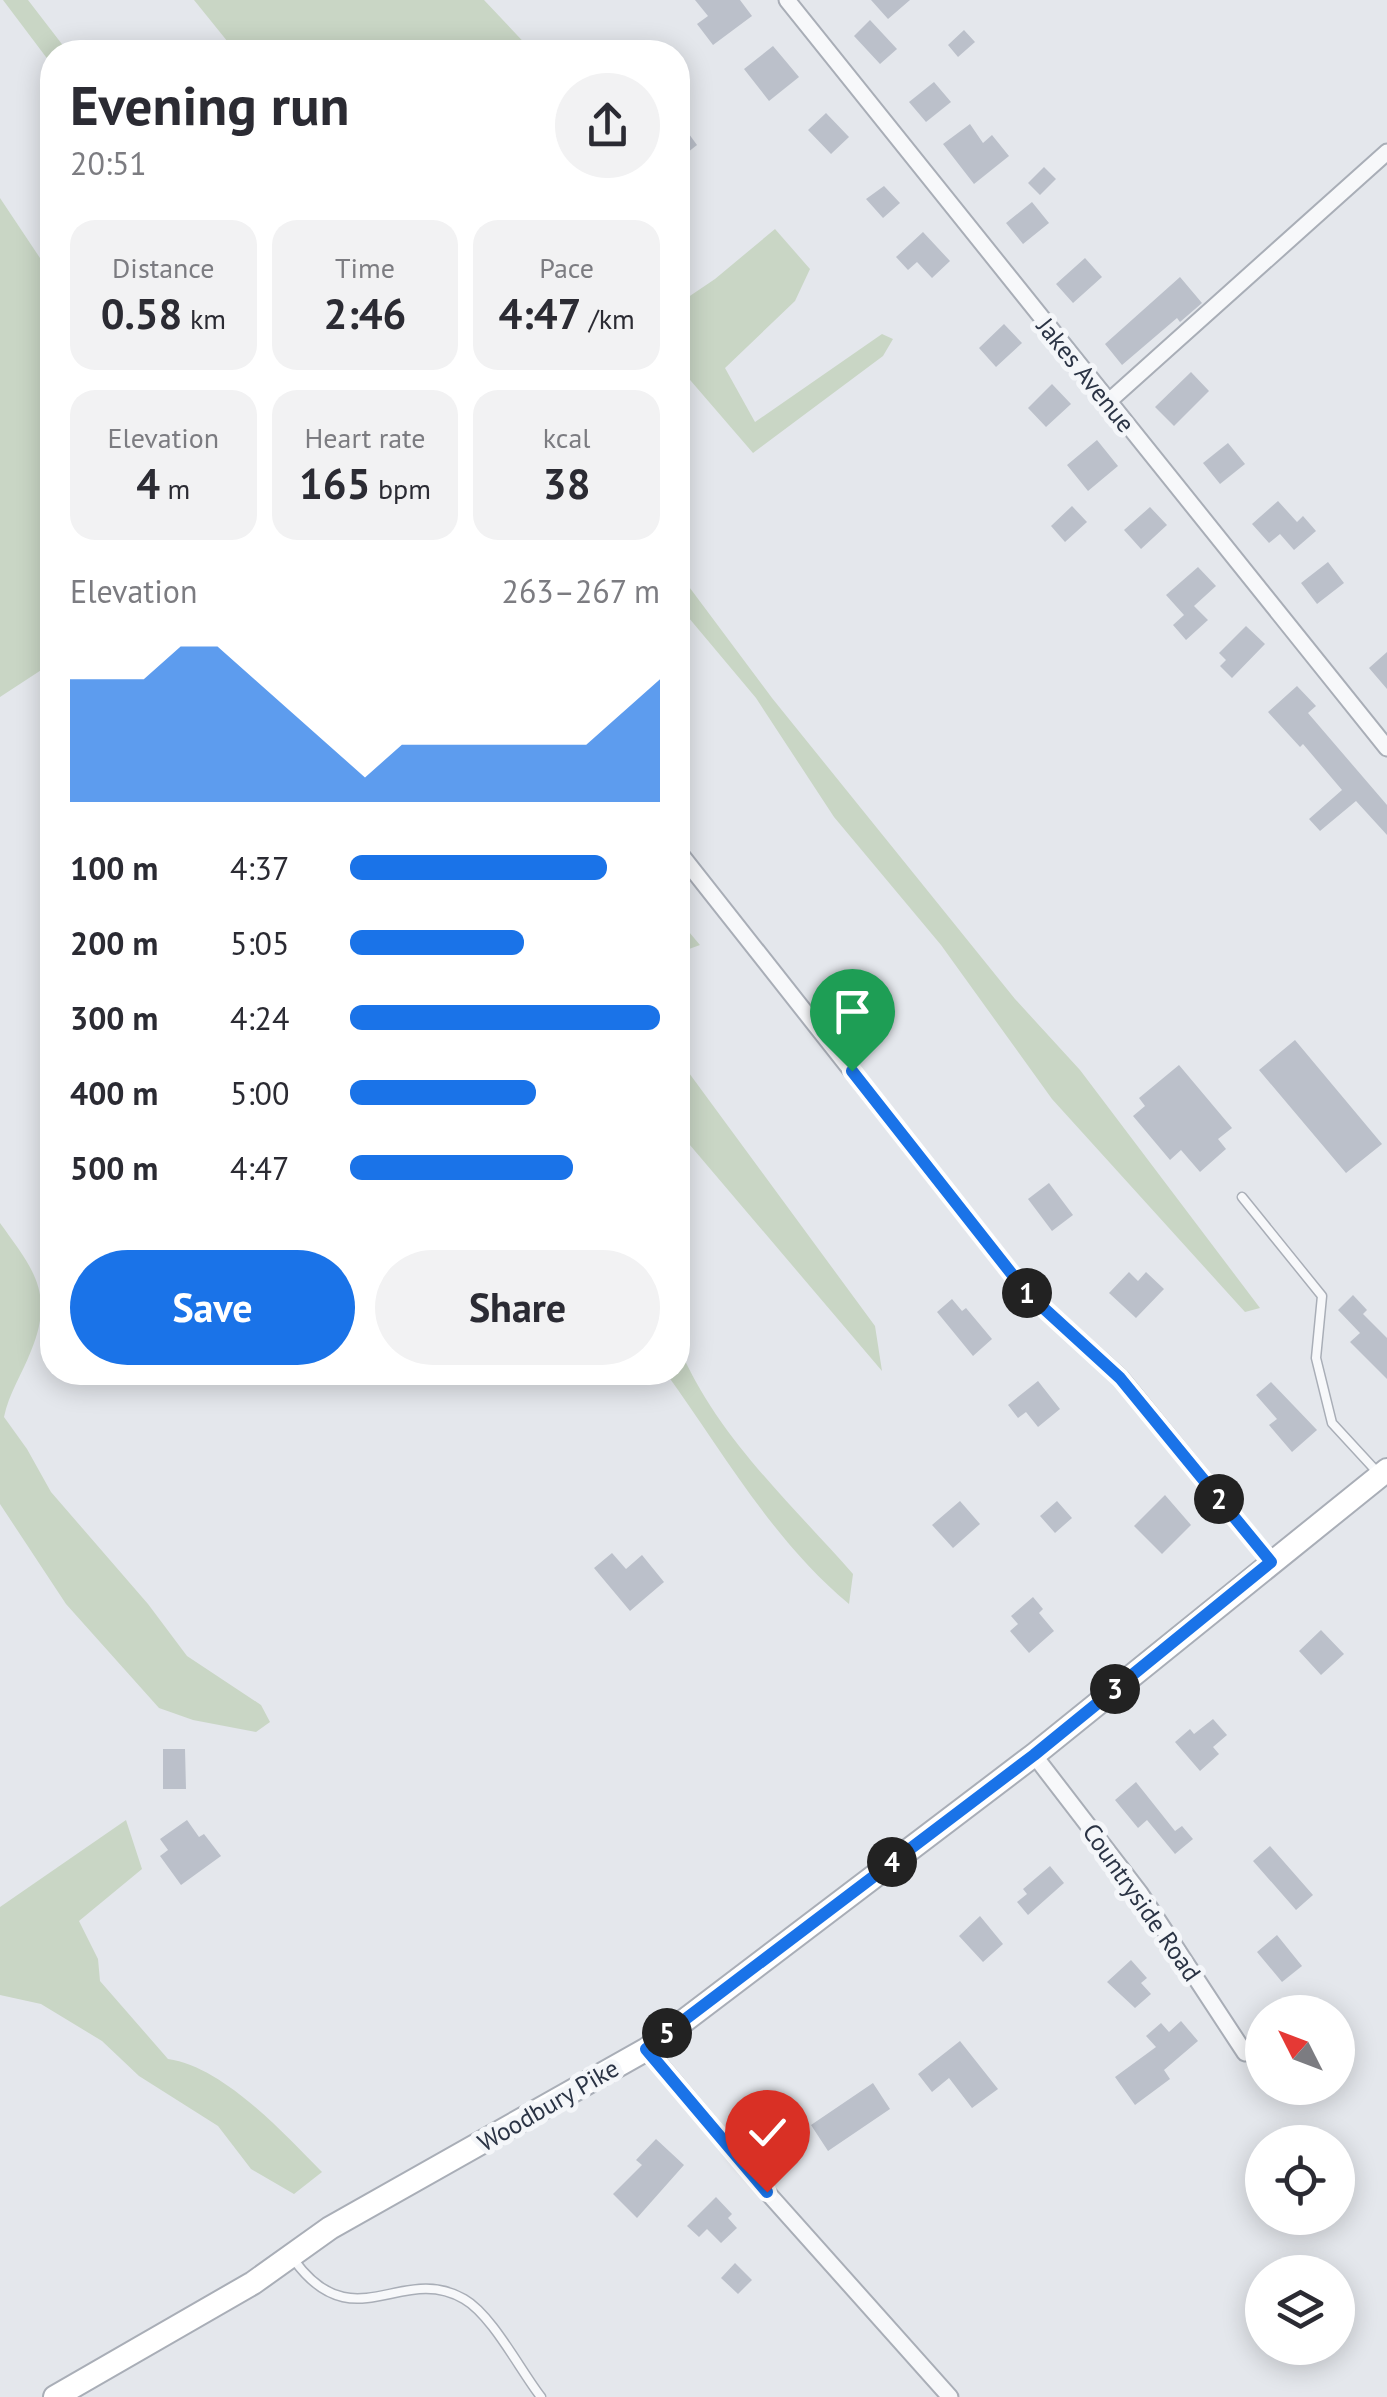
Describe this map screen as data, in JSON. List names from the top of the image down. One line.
{"streets":{"street":["Jakes Avenue","Countryside Road","Woodbury Pike"]},"crossings":[["Countryside Road","Woodbury Pike"]],"north":"top left","page":{"heading":["Evening run","20:51"],"stats":[["Distance","0.58 km"],["Time","2:46"],["Pace","4:47 /km"],["Elevation","4 m"],["Heart rate","165 bpm"],["kcal","38"]],"chart":["Elevation","263–267 m"],"list":[{"name":"100 m","note":"4:37"},{"name":"200 m","note":"5:05"},{"name":"300 m","note":"4:24"},{"name":"400 m","note":"5:00"},{"name":"500 m","note":"4:47"}],"buttons":["Save","Share"],"pins":["1","2","3","4","5"]}}
